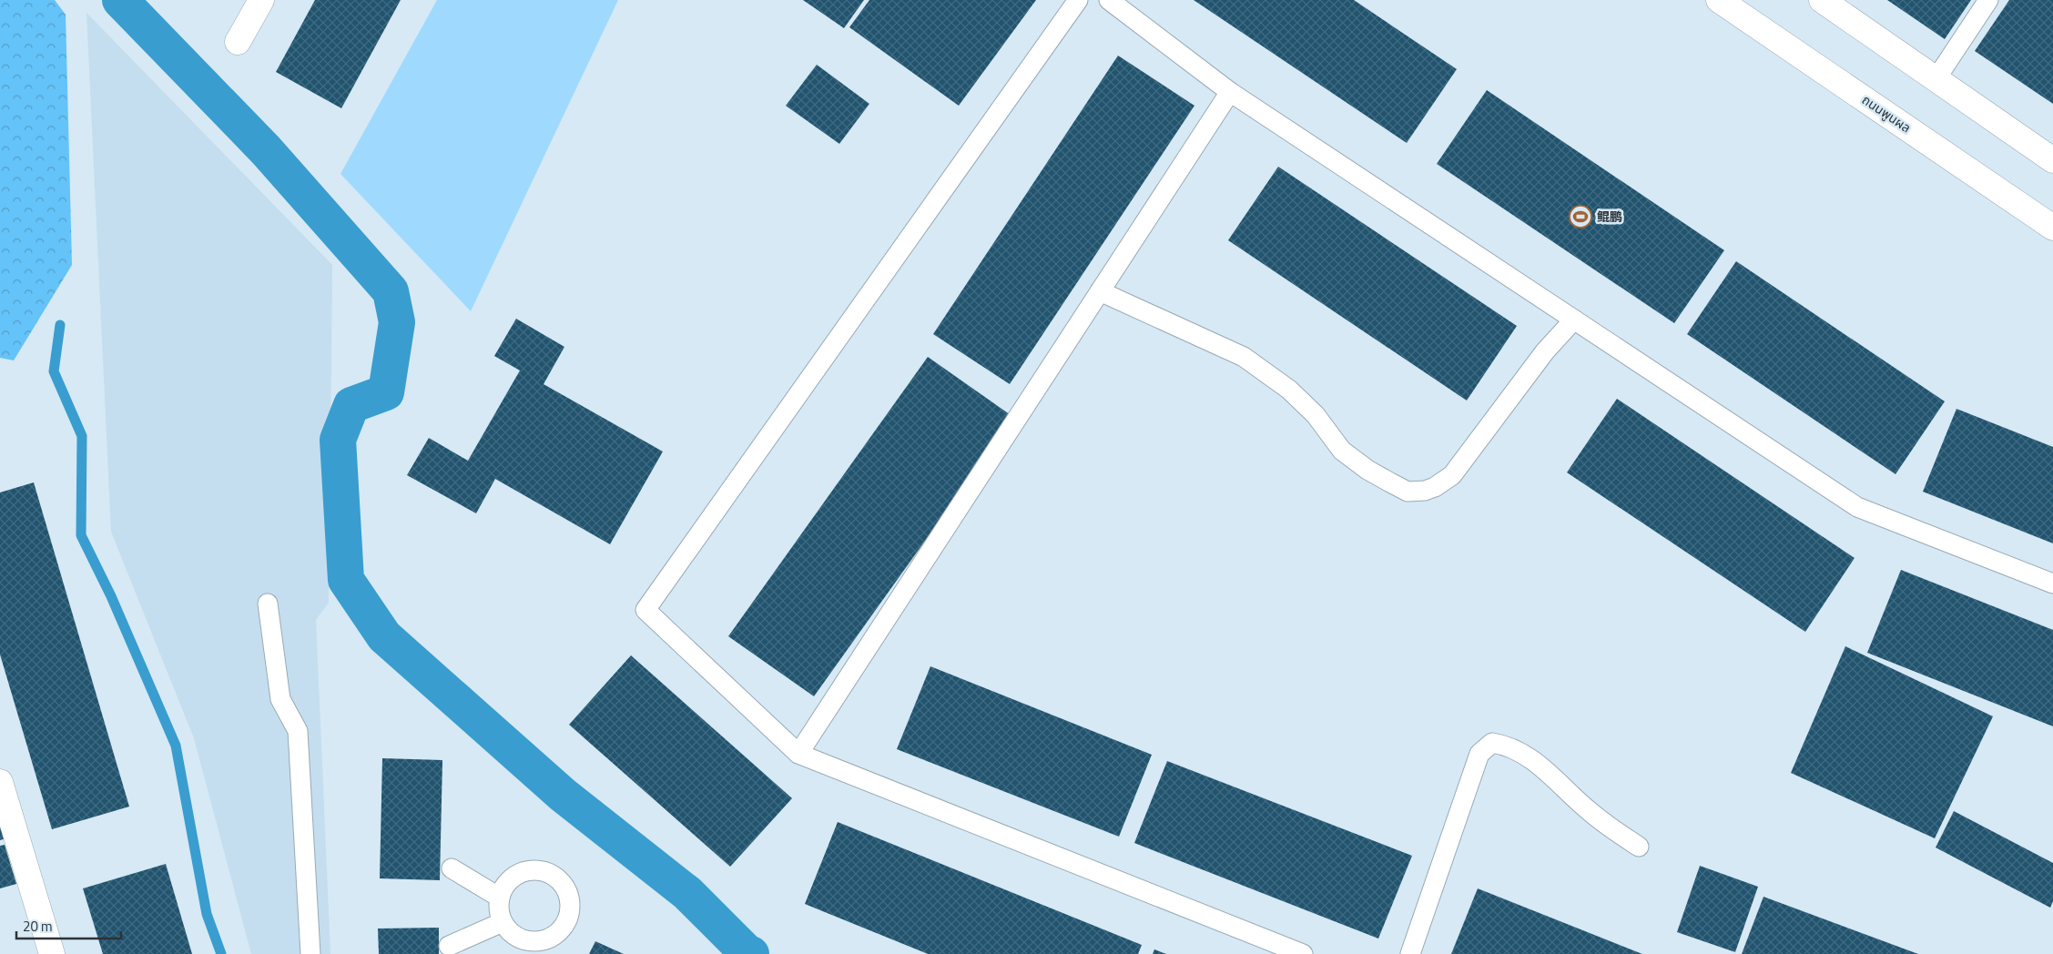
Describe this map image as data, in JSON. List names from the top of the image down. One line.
{"streets":{"main road":["ถนนพูนผล"]},"places":{"sports":["鲲鹏"]},"scale_bar":"20 m"}
